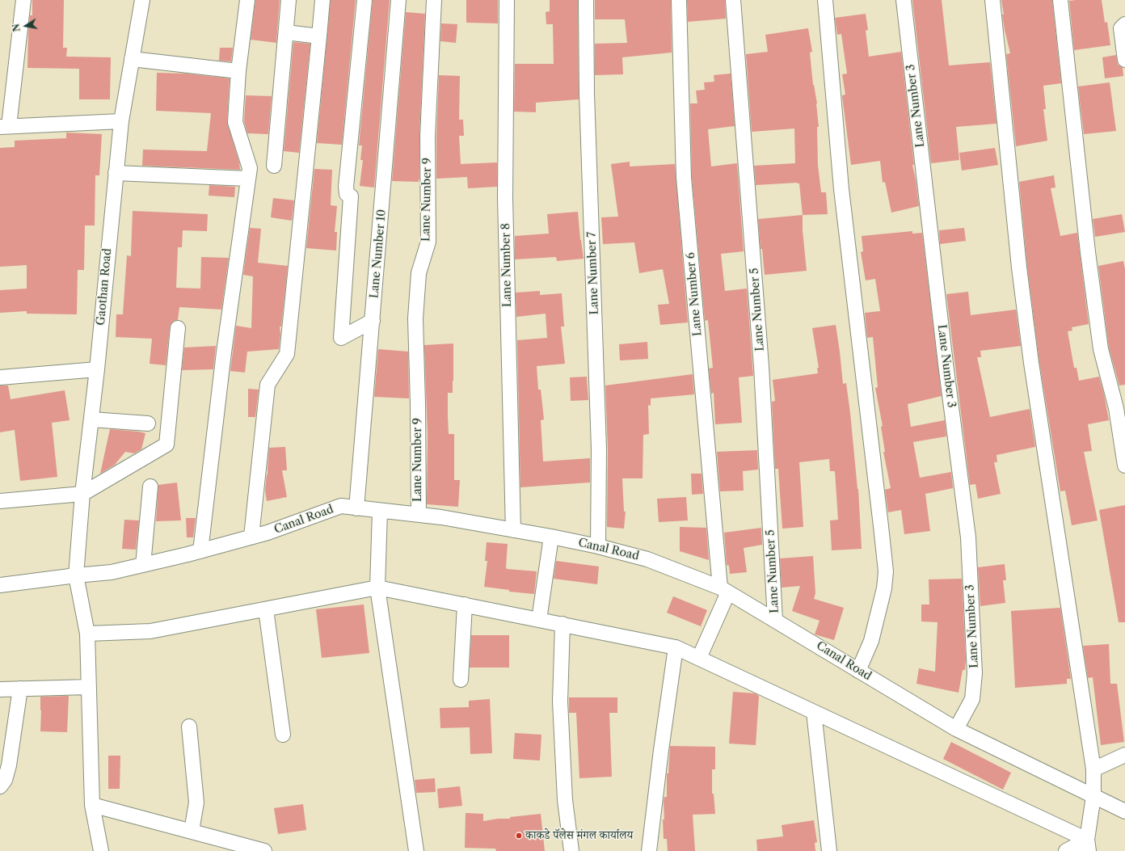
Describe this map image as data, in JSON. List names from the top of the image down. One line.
{"streets":{"street":["Lane Number 3","Lane Number 9","Lane Number 10","Lane Number 8","Lane Number 7","Gaothan Road","Lane Number 6","Lane Number 5","Canal Road"]},"crossings":[["Lane Number 3","Canal Road"],["Lane Number 9","Canal Road"],["Lane Number 10","Canal Road"],["Lane Number 8","Canal Road"],["Lane Number 7","Canal Road"],["Gaothan Road","Canal Road"],["Lane Number 6","Canal Road"],["Lane Number 5","Canal Road"]],"places":["काकडे पॅलेस मंगल कार्यालय"],"north":"left"}
